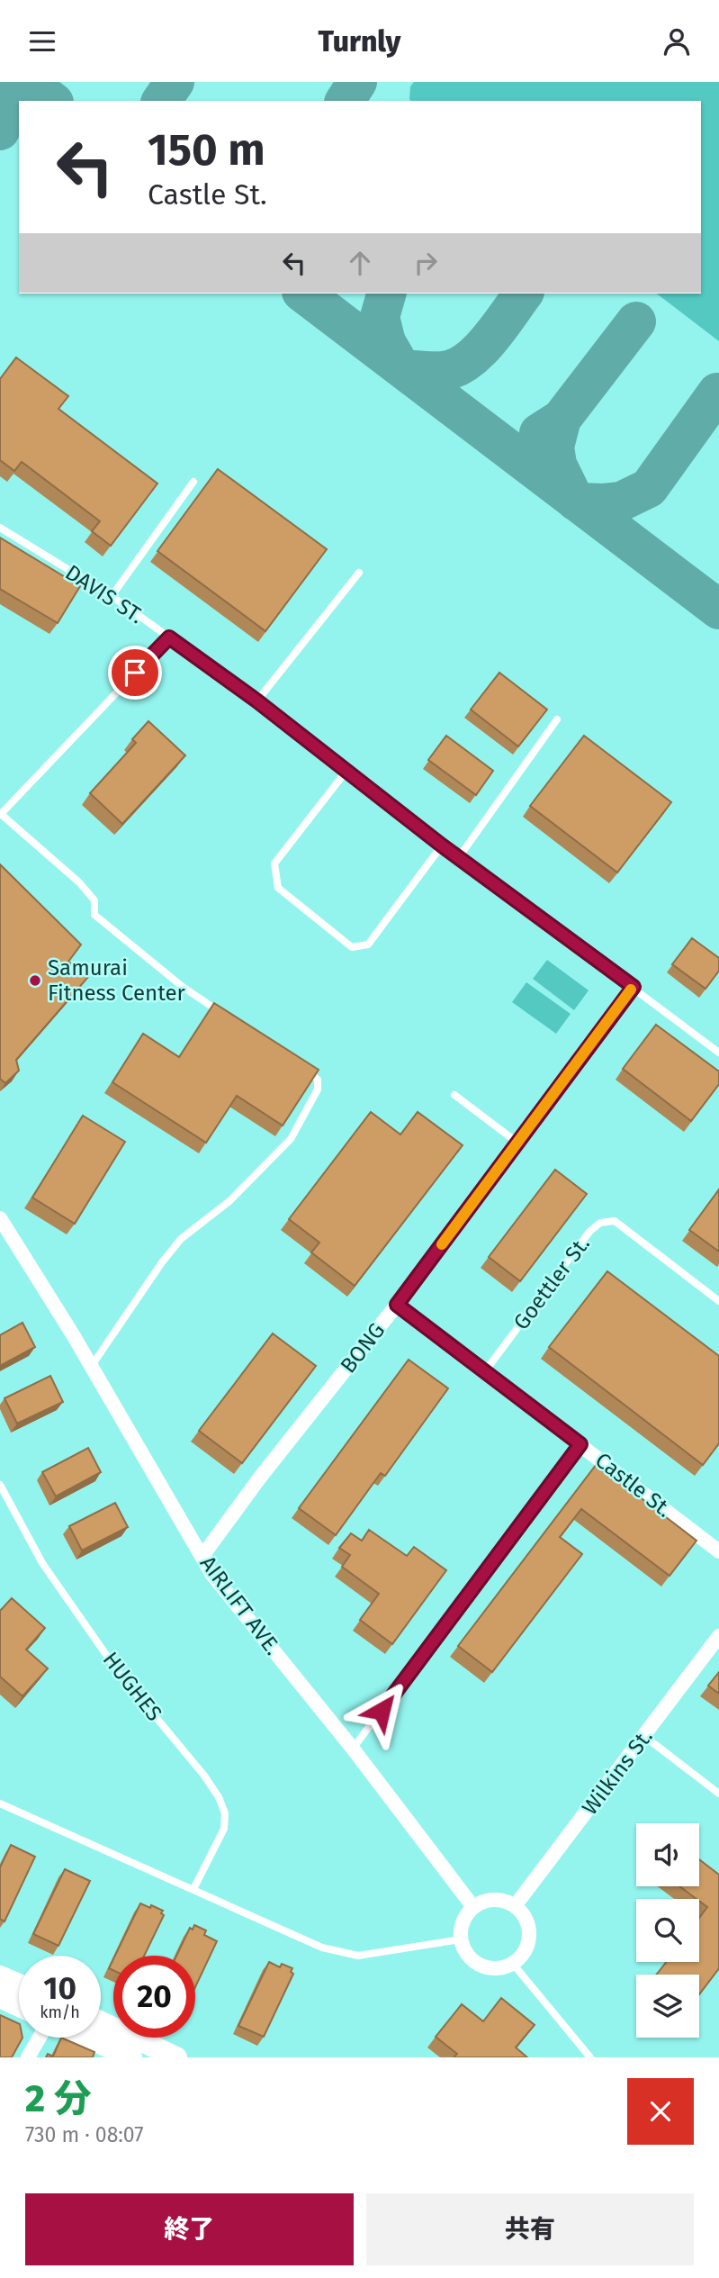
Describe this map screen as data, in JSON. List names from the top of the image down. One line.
{"streets":{"street":["BONG","Castle St.","AIRLIFT AVE.","Wilkins St."],"lane":["DAVIS ST.","Goettler St.","HUGHES"]},"crossings":[["DAVIS ST.","BONG"],["Goettler St.","Castle St."],["BONG","Castle St."],["BONG","AIRLIFT AVE."],["AIRLIFT AVE.","Wilkins St."]],"places":["Samurai Fitness Center"],"page":{"header":"Turnly","turn":["150 m","Castle St."],"speed":"10 km/h","limit":"20","heading":["2 分","730 m · 08:07"],"buttons":["終了","共有"]}}
